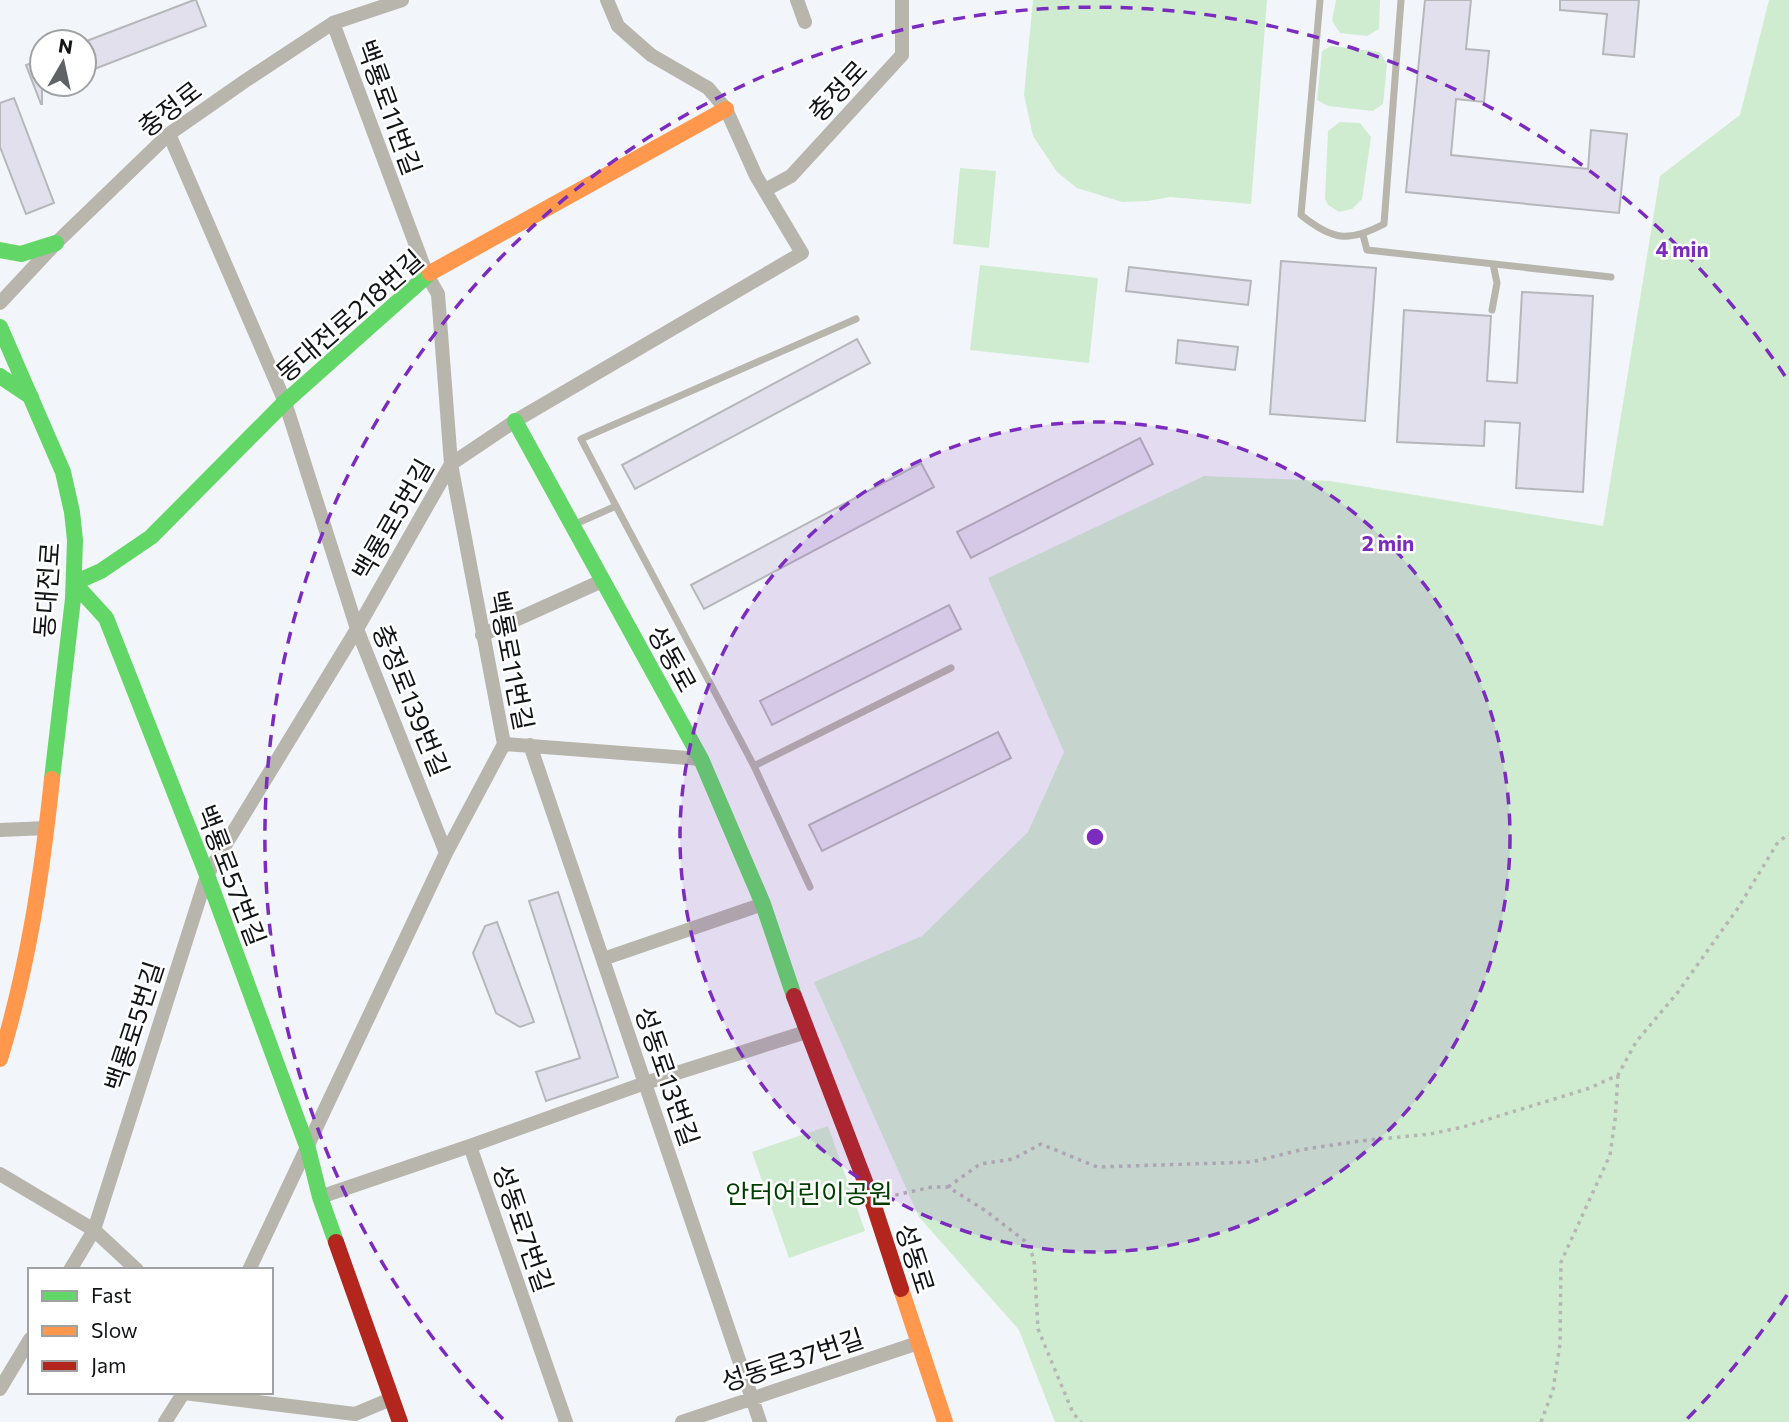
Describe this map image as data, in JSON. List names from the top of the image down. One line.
{"streets":{"street":["충정로","백룡로11번길","동대전로218번길","백룡로5번길","동대전로","성동로","충정로139번길","백룡로57번길","성동로13번길","성동로7번길","성동로37번길"]},"crossings":[["충정로","백룡로11번길"],["충정로","백룡로5번길"],["충정로","충정로139번길"],["백룡로11번길","동대전로218번길"],["백룡로11번길","백룡로5번길"],["백룡로11번길","충정로139번길"],["백룡로11번길","백룡로57번길"],["동대전로218번길","백룡로5번길"],["동대전로218번길","동대전로"],["동대전로218번길","충정로139번길"],["동대전로218번길","백룡로57번길"],["백룡로5번길","성동로"],["백룡로5번길","충정로139번길"],["백룡로5번길","백룡로57번길"],["동대전로","백룡로57번길"],["성동로","성동로37번길"],["성동로13번길","성동로7번길"],["성동로13번길","성동로37번길"]],"parks":["안터어린이공원"],"legend":["Fast","Slow","Jam"],"north":"top","rings":["4 min","2 min"]}
